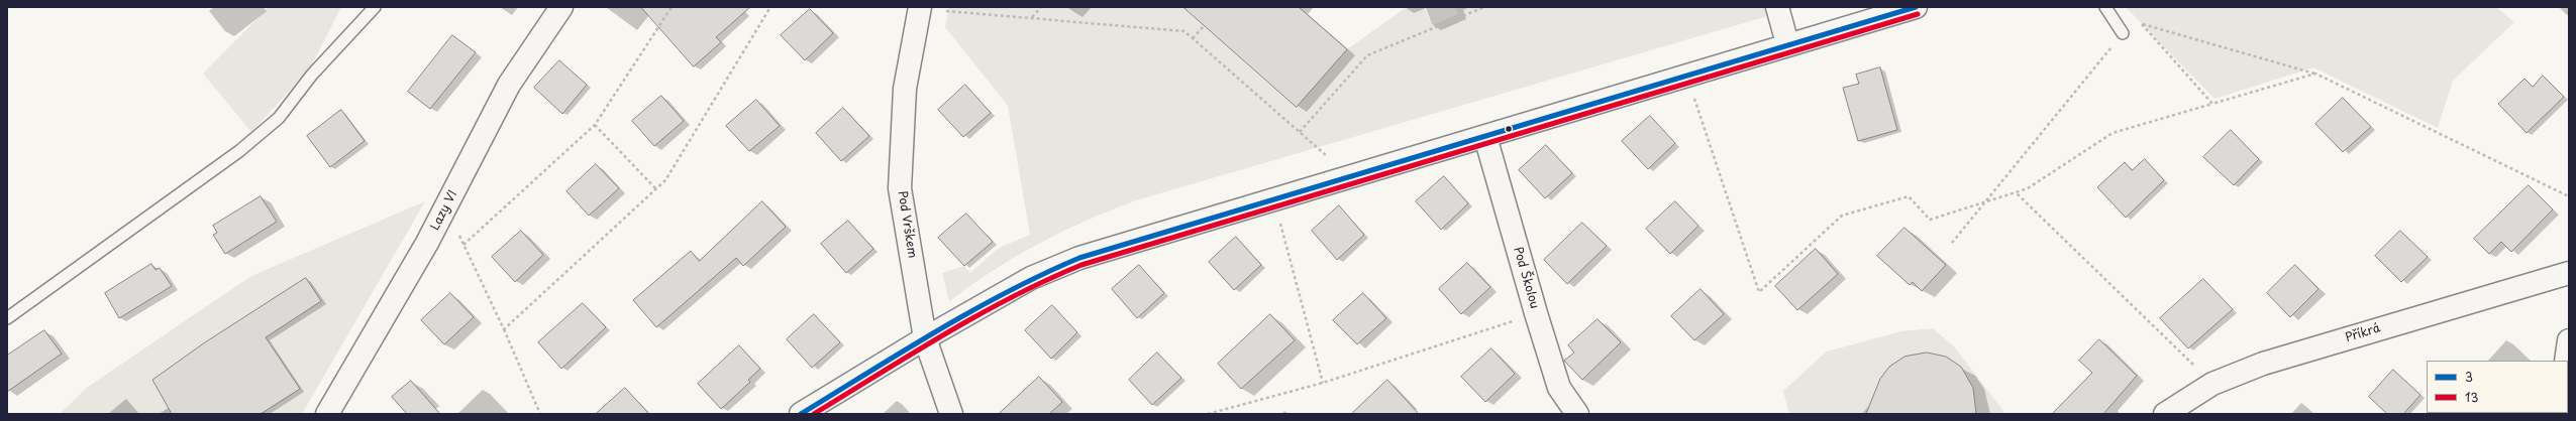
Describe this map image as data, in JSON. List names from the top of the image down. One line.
{"streets":{"street":["Lazy VI","Pod Vrškem","Pod Školou","Příkrá"]},"lines":["transit line 3","transit line 13"],"legend":["3","13"]}
